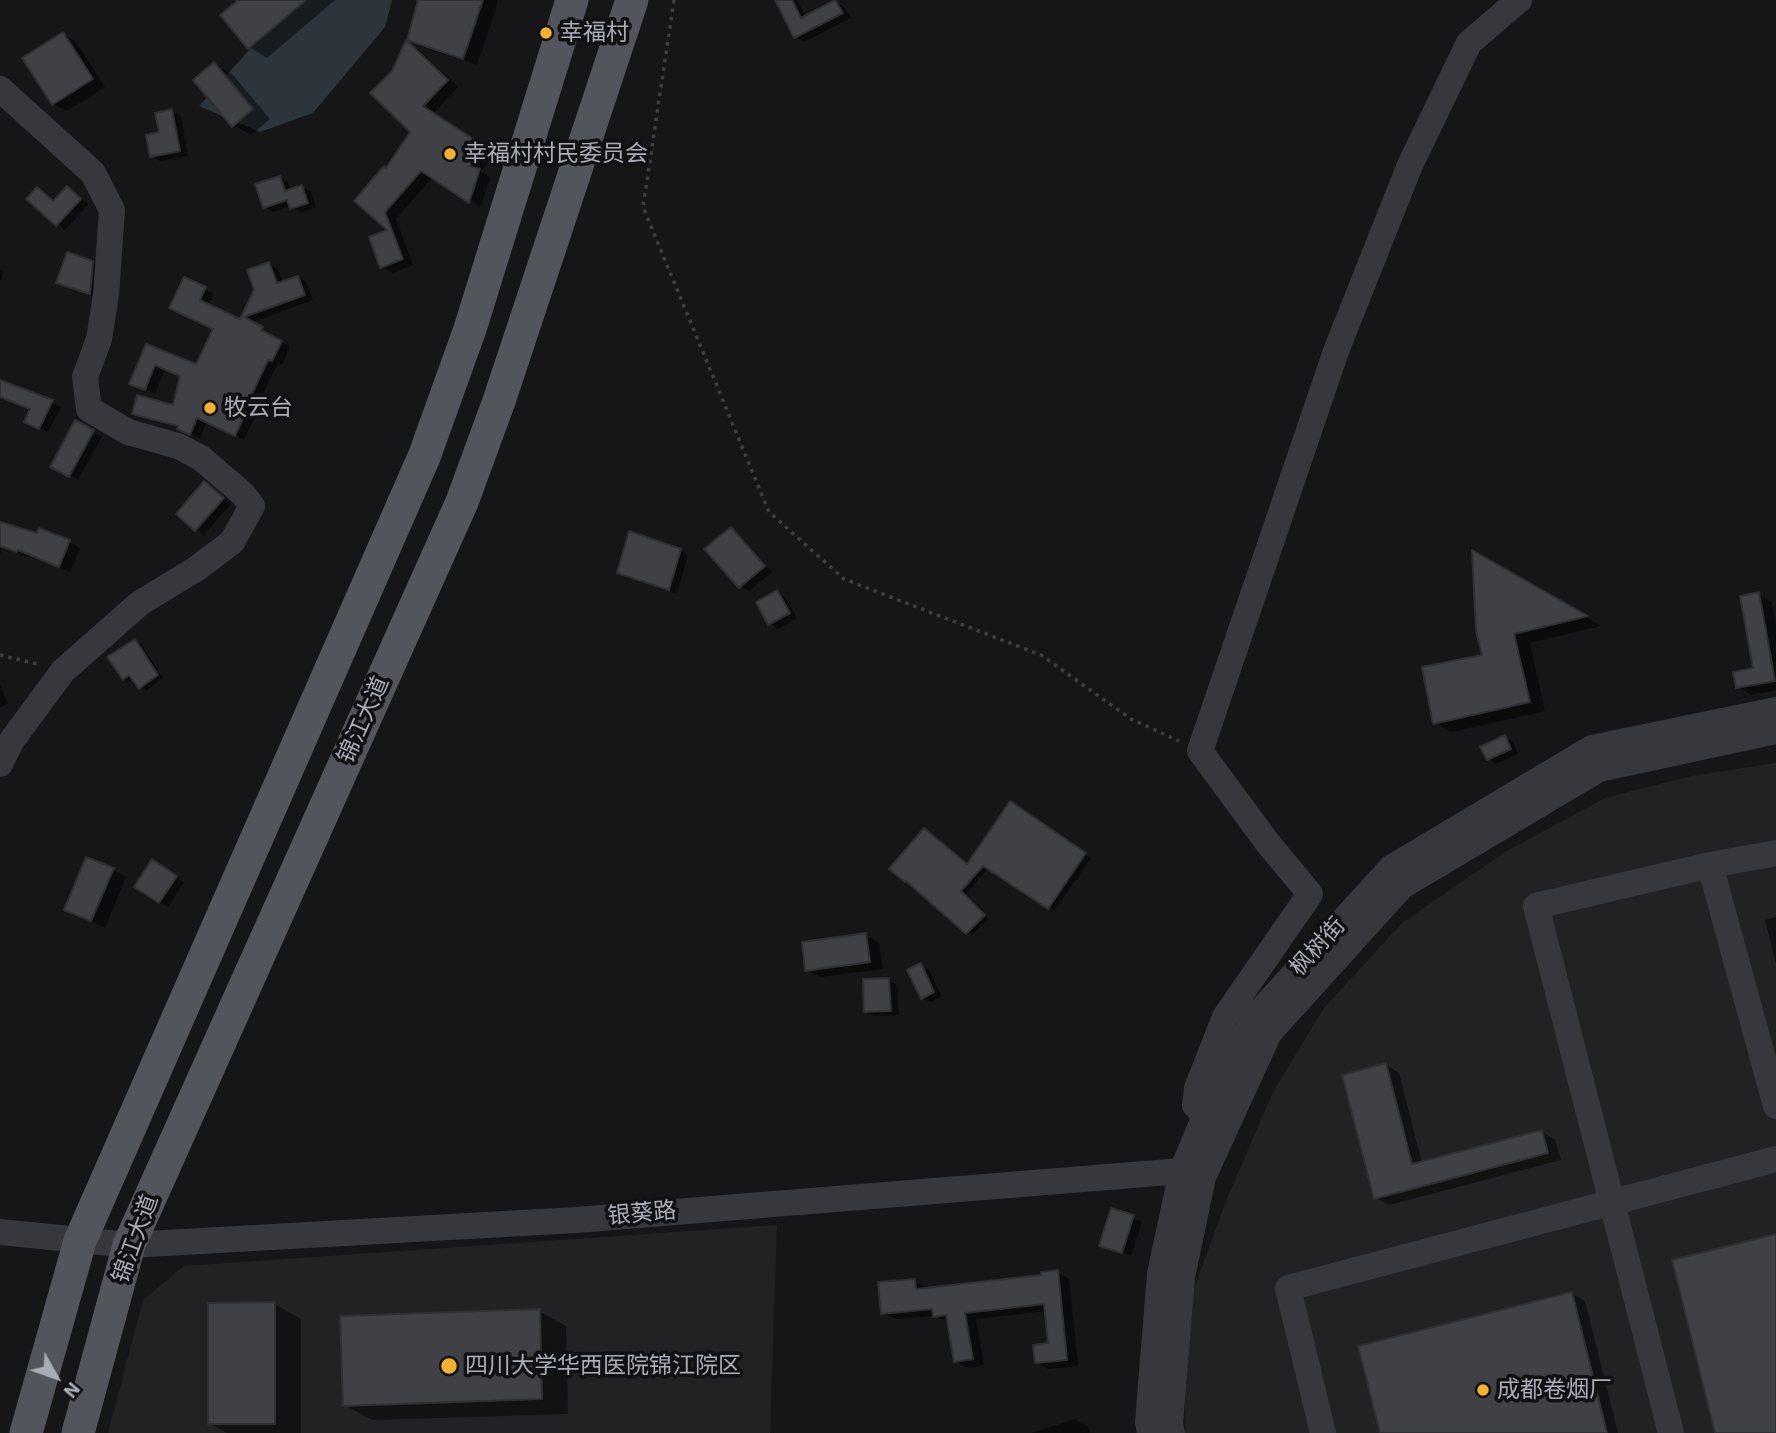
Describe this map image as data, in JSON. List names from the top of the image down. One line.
{"streets":{"main road":["锦江大道"],"street":["枫树街","银葵路"]},"crossings":[["锦江大道","银葵路"],["枫树街","银葵路"]],"places":["幸福村","幸福村村民委员会","牧云台","四川大学华西医院锦江院区","成都卷烟厂"],"north":"bottom right"}
